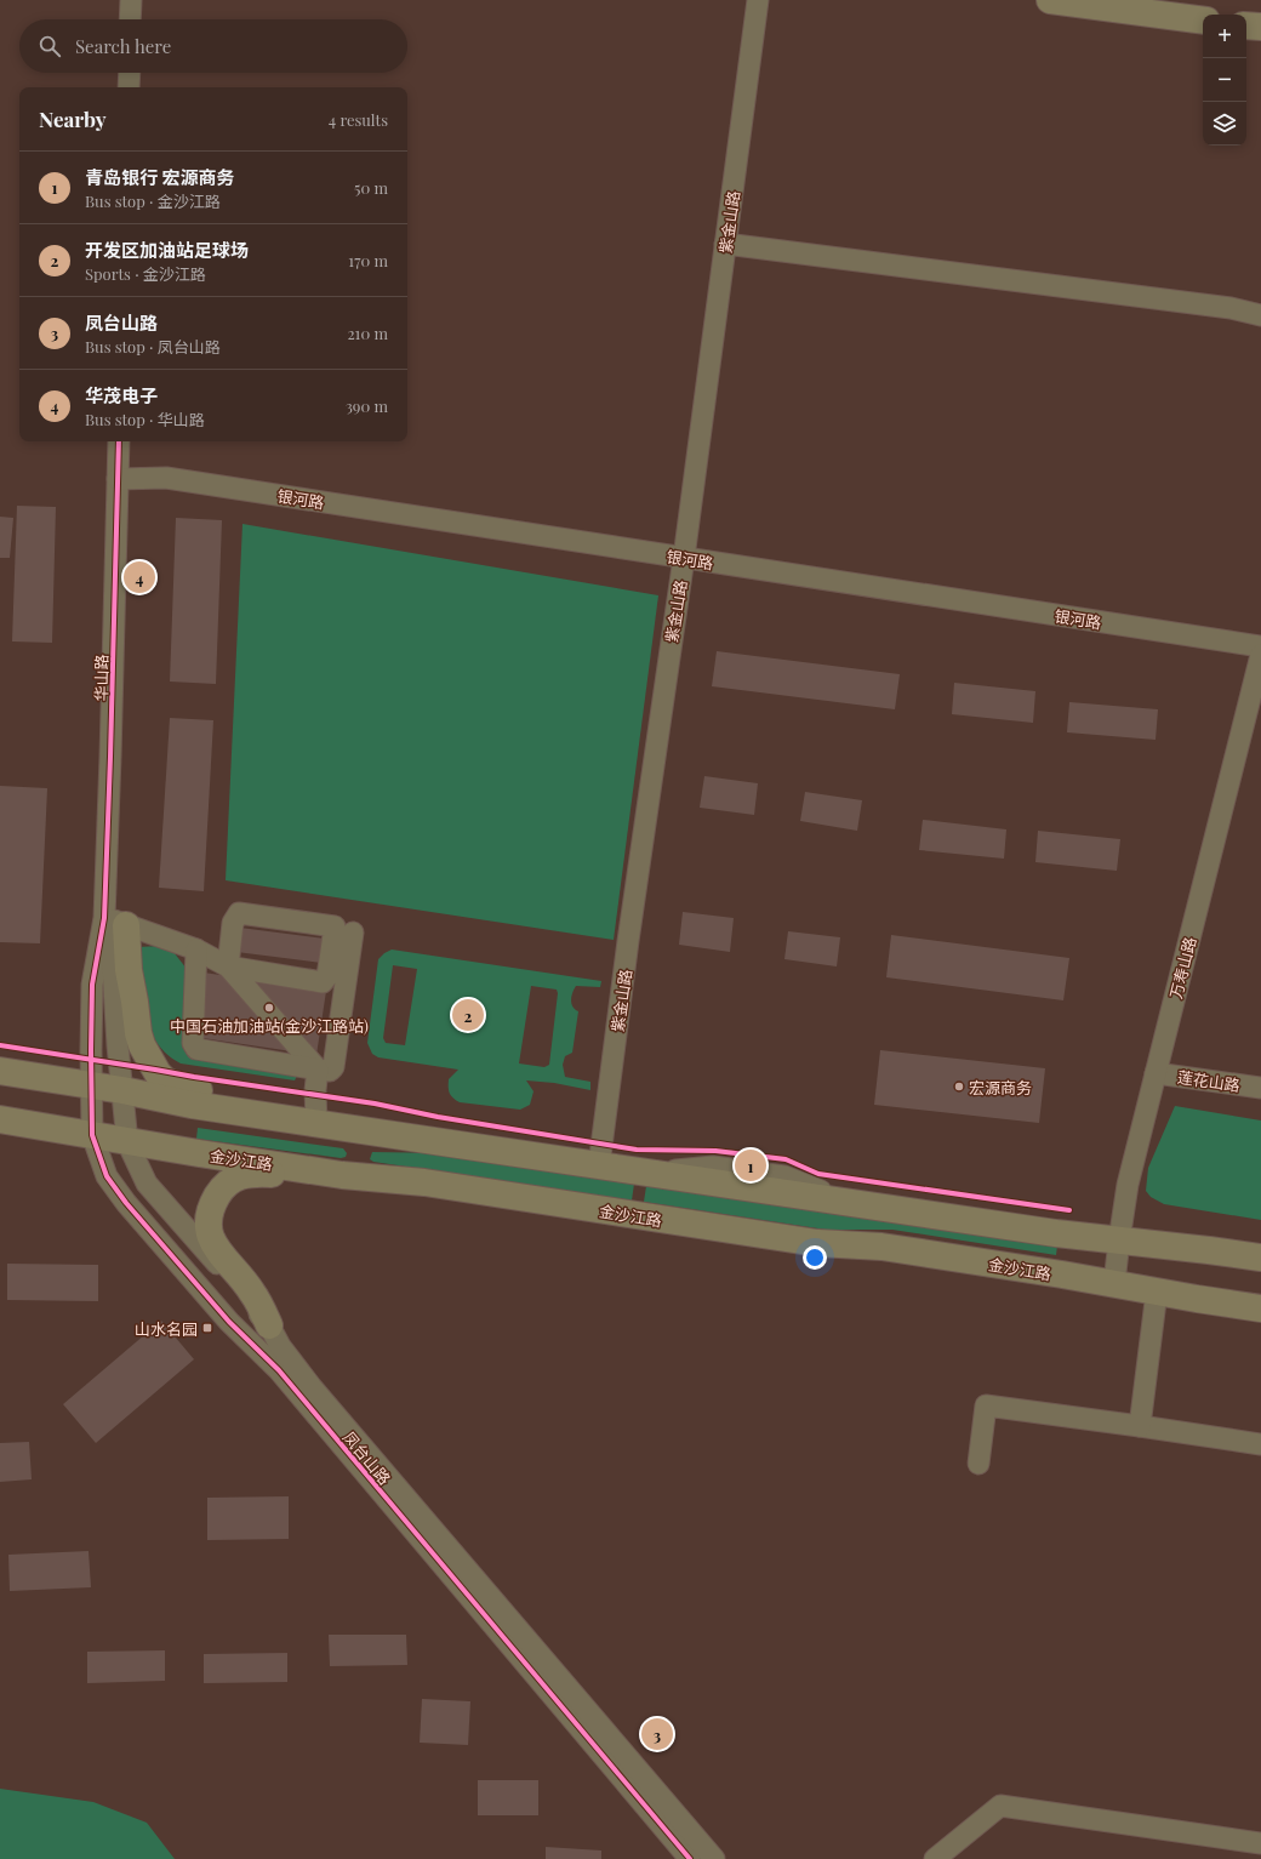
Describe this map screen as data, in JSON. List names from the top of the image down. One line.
{"streets":{"main road":["金沙江路"],"street":["紫金山路","银河路","华山路","万寿山路","莲花山路","凤台山路"]},"crossings":[["紫金山路","银河路"],["银河路","华山路"],["华山路","凤台山路"],["万寿山路","莲花山路"],["万寿山路","金沙江路"],["金沙江路","凤台山路"]],"places":{"other":["中国石油加油站(金沙江路站)","宏源商务"],"transit":["山水名园"]},"page":{"map_buttons":["+","−"],"search":"Search here","heading":["Nearby","4 results"],"list":[{"mark":"1","name":"青岛银行 宏源商务","note":"Bus stop · 金沙江路","value":"50 m"},{"mark":"2","name":"开发区加油站足球场","note":"Sports · 金沙江路","value":"170 m"},{"mark":"3","name":"凤台山路","note":"Bus stop · 凤台山路","value":"210 m"},{"mark":"4","name":"华茂电子","note":"Bus stop · 华山路","value":"390 m"}],"pins":["4","2","1","3"]}}
